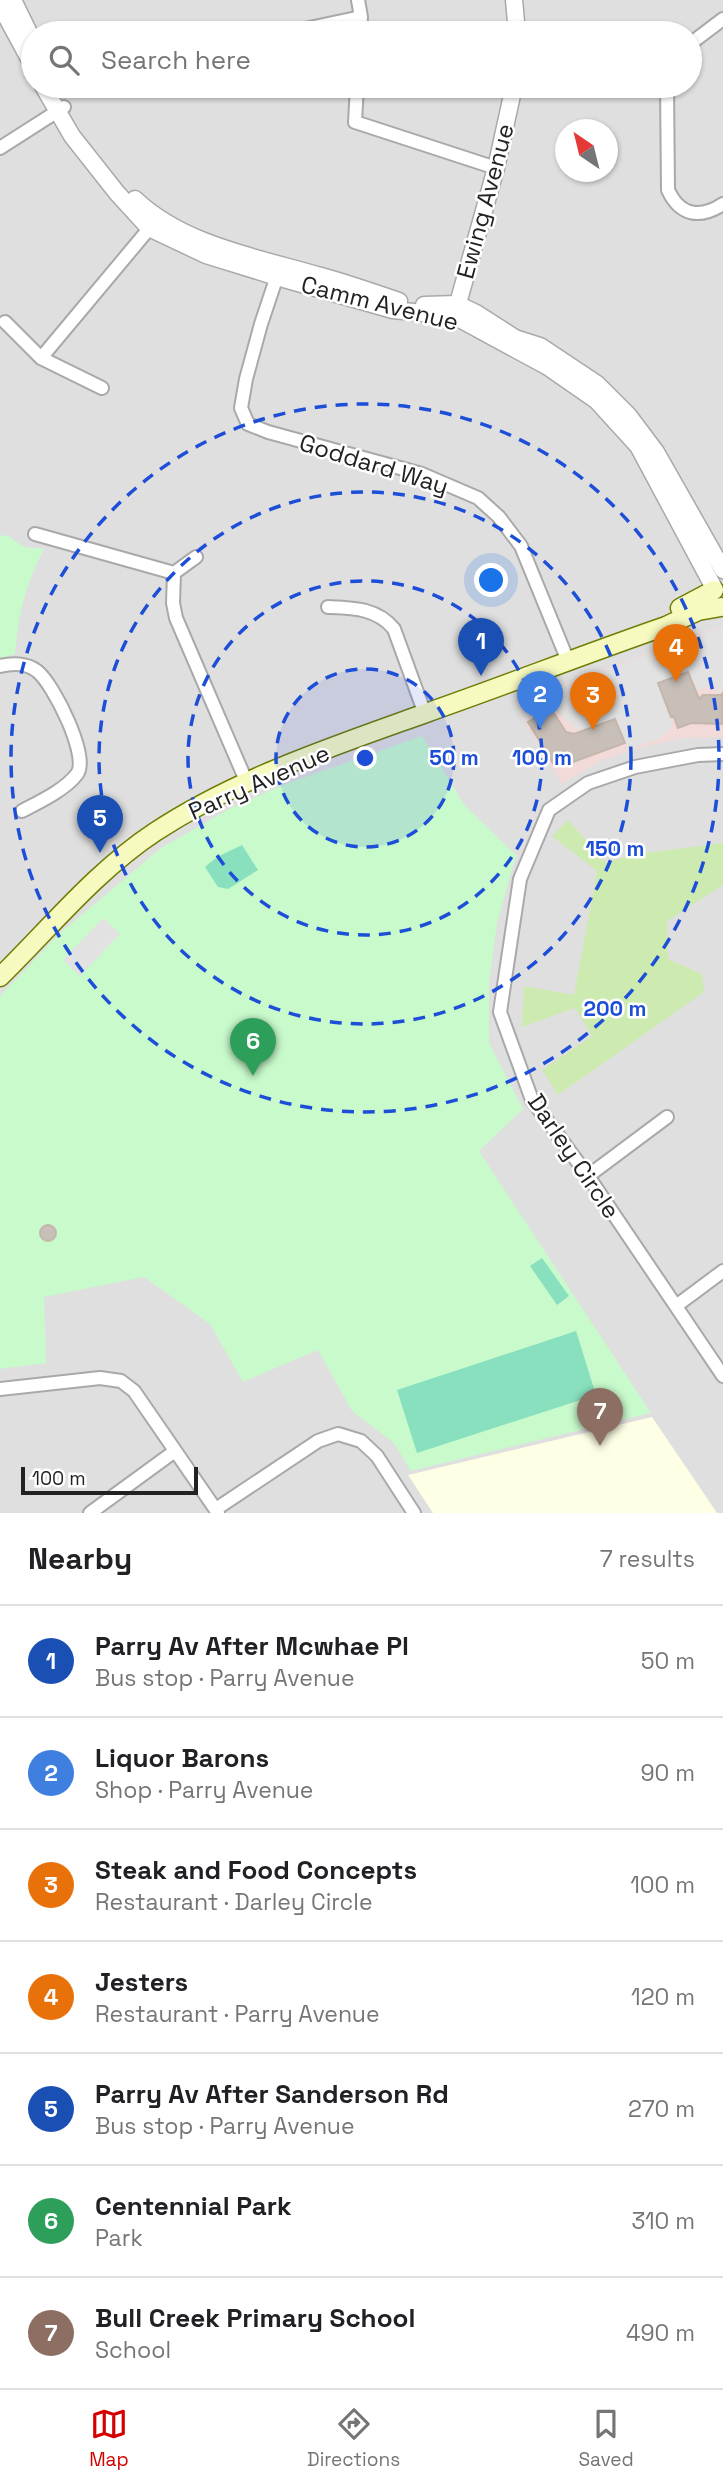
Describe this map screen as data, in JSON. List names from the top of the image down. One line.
{"streets":{"main road":["Parry Avenue"],"street":["Ewing Avenue","Camm Avenue","Goddard Way","Darley Circle"]},"crossings":[["Ewing Avenue","Camm Avenue"],["Camm Avenue","Goddard Way"],["Camm Avenue","Parry Avenue"],["Goddard Way","Parry Avenue"]],"scale_bar":"100 m","north":"top left","page":{"search":"Search here","pins":["1","4","2","3","5","6","7"],"scale":"100 m","heading":["Nearby","7 results"],"list":[{"mark":"1","name":"Parry Av After Mcwhae Pl","note":"Bus stop · Parry Avenue","value":"50 m"},{"mark":"2","name":"Liquor Barons","note":"Shop · Parry Avenue","value":"90 m"},{"mark":"3","name":"Steak and Food Concepts","note":"Restaurant · Darley Circle","value":"100 m"},{"mark":"4","name":"Jesters","note":"Restaurant · Parry Avenue","value":"120 m"},{"mark":"5","name":"Parry Av After Sanderson Rd","note":"Bus stop · Parry Avenue","value":"270 m"},{"mark":"6","name":"Centennial Park","note":"Park","value":"310 m"},{"mark":"7","name":"Bull Creek Primary School","note":"School","value":"490 m"}],"nav":["Map","Directions","Saved"]},"rings":["50 m","100 m","150 m","200 m"]}
